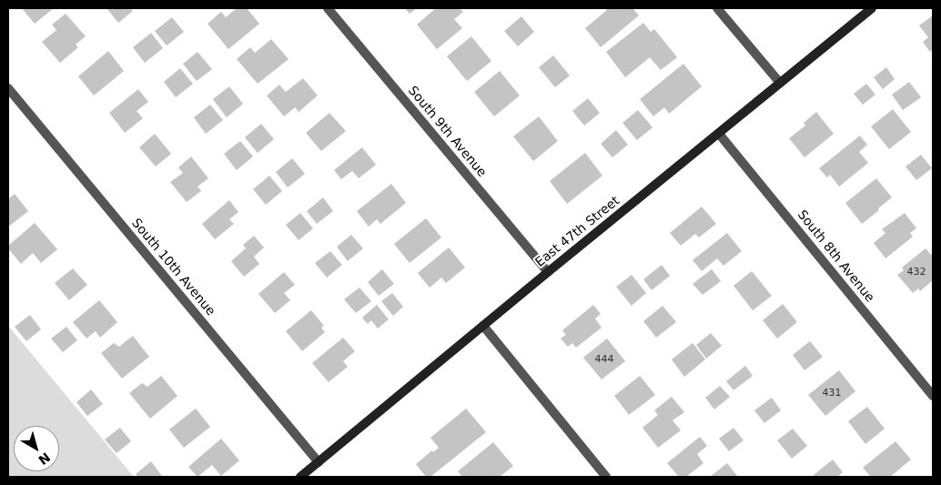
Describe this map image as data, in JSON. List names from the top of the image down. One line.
{"streets":{"main road":["East 47th Street"],"street":["South 9th Avenue","South 8th Avenue","South 10th Avenue"]},"crossings":[["South 9th Avenue","East 47th Street"],["East 47th Street","South 8th Avenue"],["East 47th Street","South 10th Avenue"]],"house_numbers":["432","444","431"],"north":"bottom right"}
